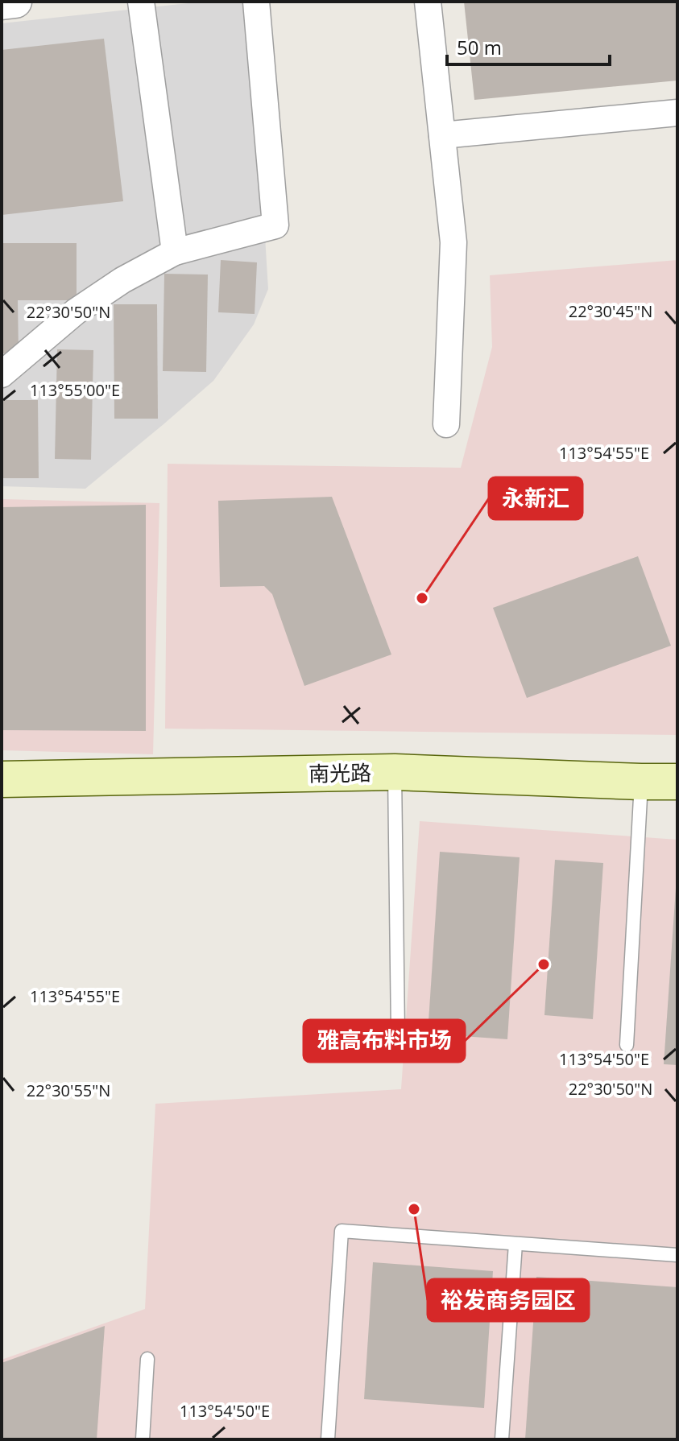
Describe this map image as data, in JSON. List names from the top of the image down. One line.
{"streets":{"main road":["南光路"]},"places":["永新汇","雅高布料市场","裕发商务园区"],"scale_bar":"50 m","coordinates":["22°30'45\"N","22°30'50\"N","113°55'00\"E","113°54'55\"E","113°54'50\"E","22°30'55\"N"]}
